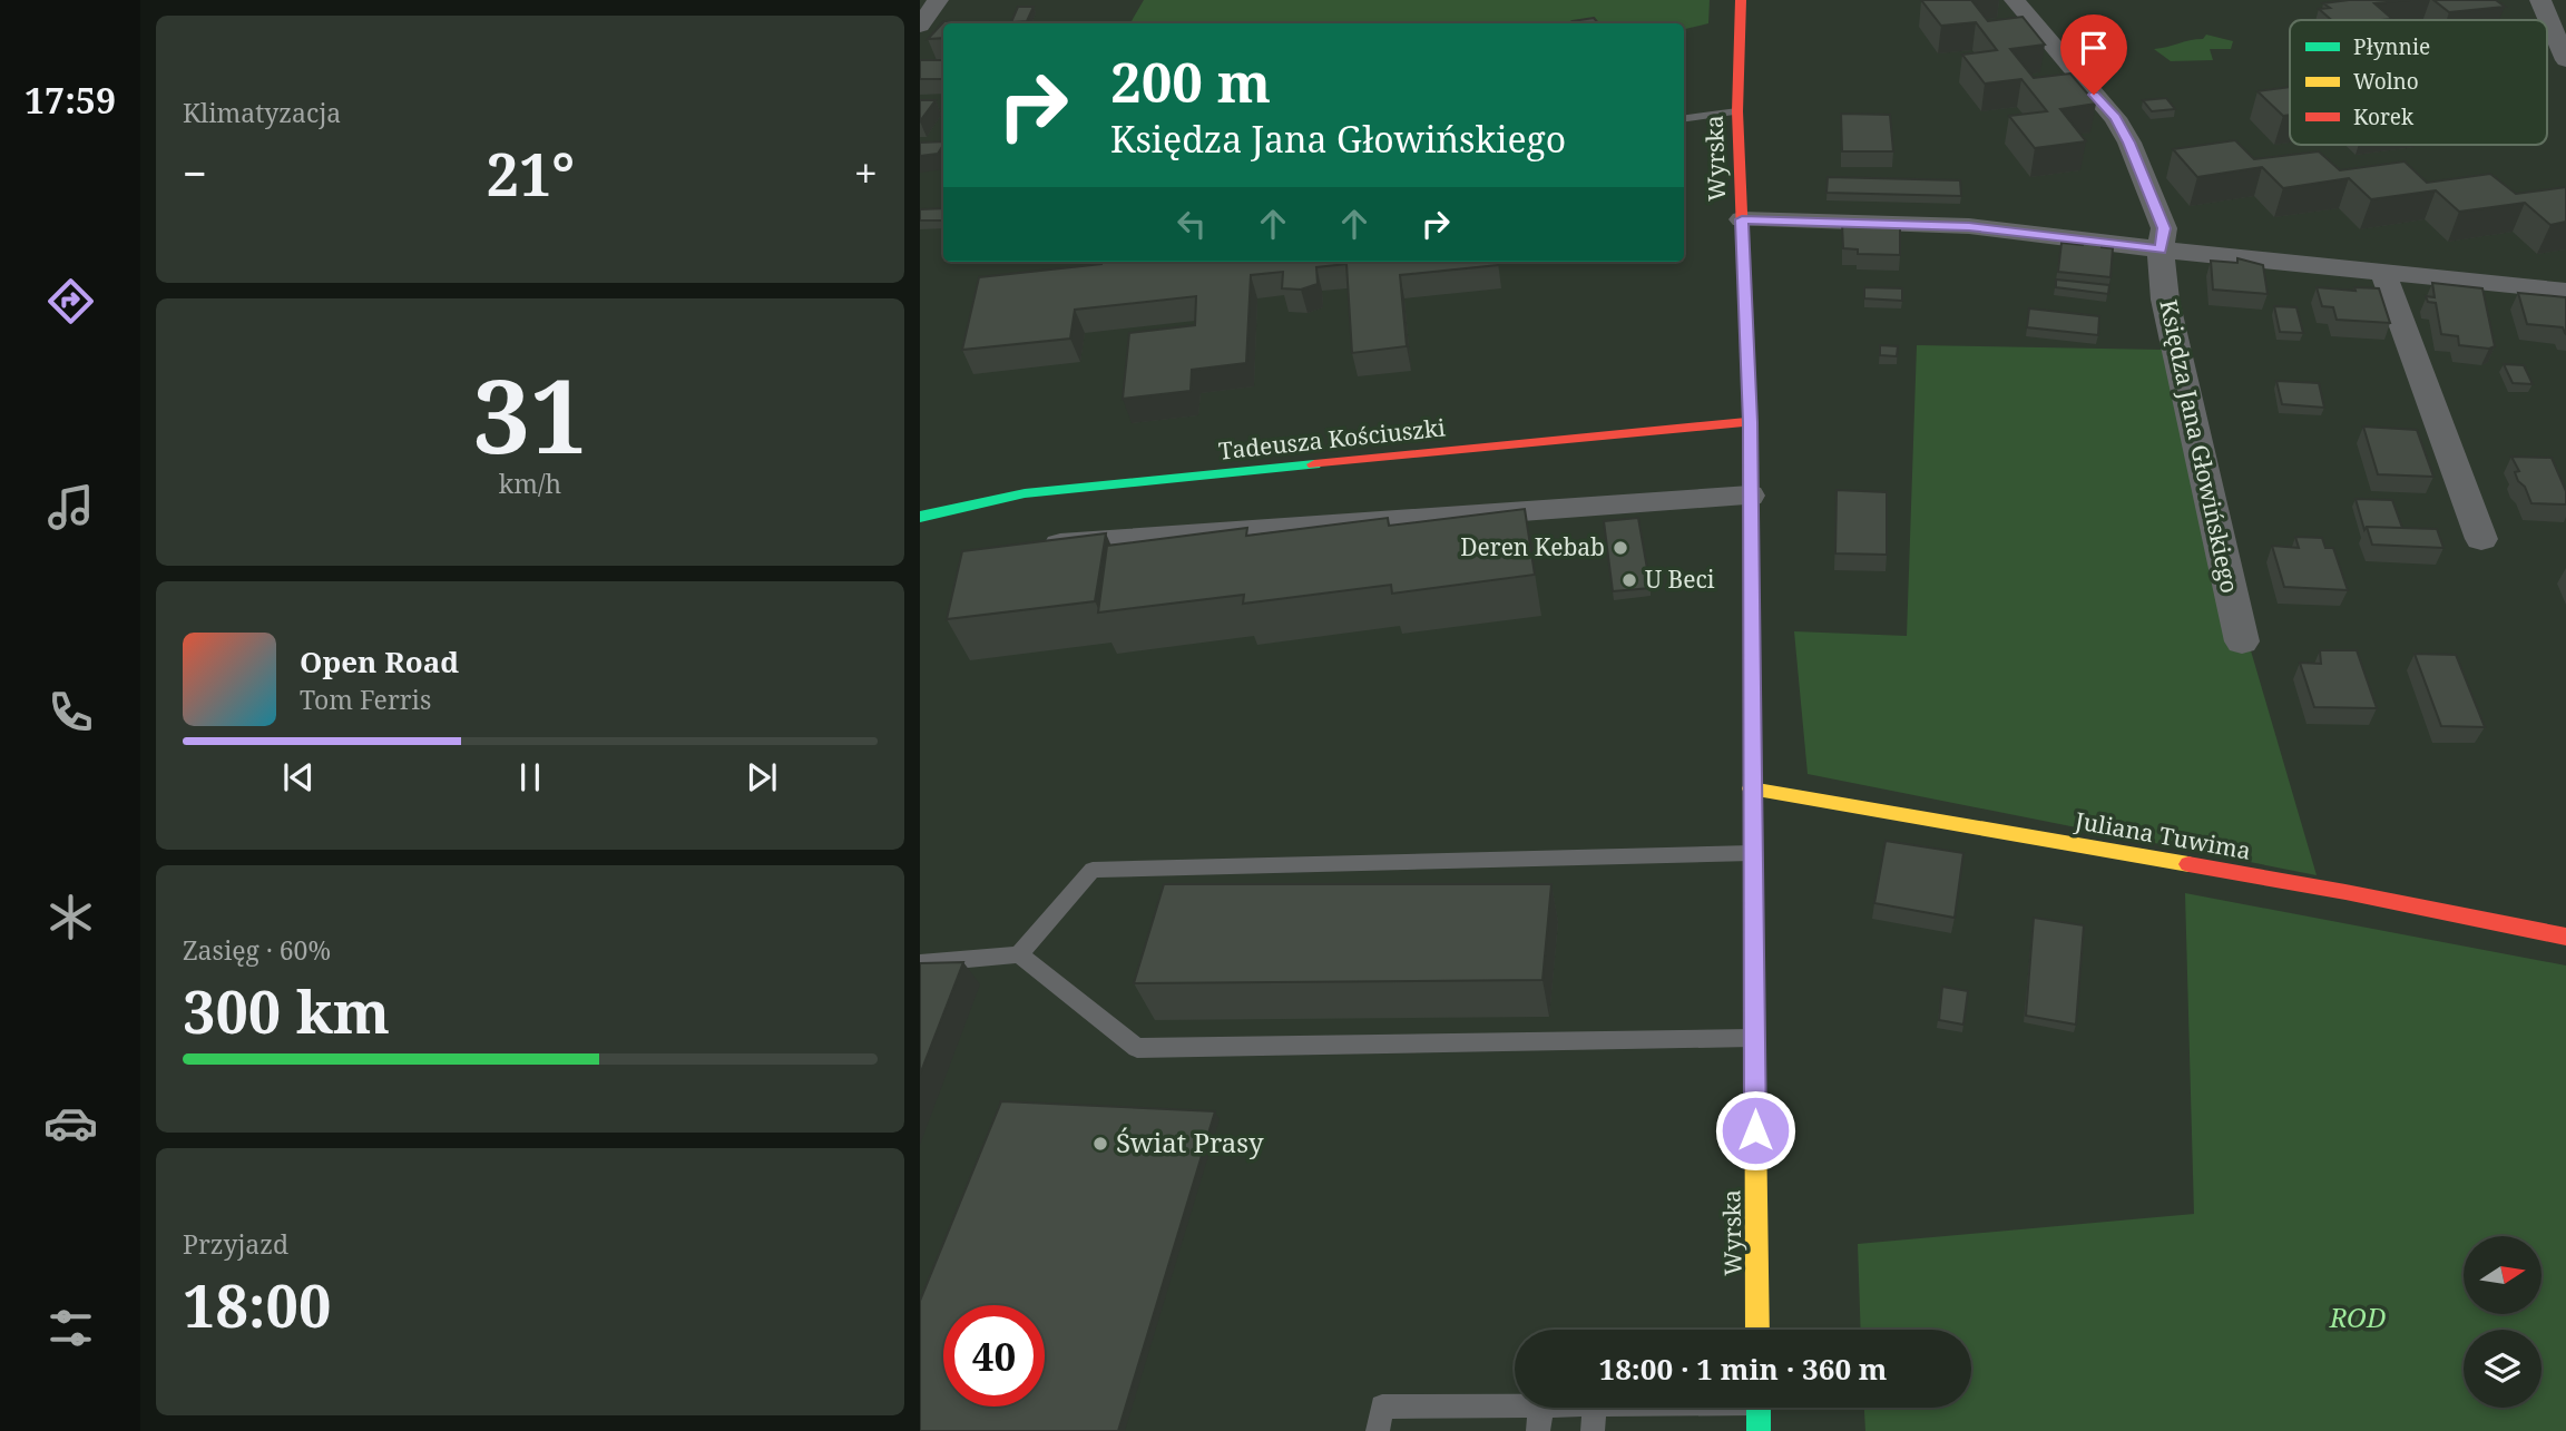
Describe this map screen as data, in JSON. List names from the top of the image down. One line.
{"streets":{"street":["Wyrska","Tadeusza Kościuszki","Księdza Jana Głowińskiego","Juliana Tuwima"]},"crossings":[["Wyrska","Tadeusza Kościuszki"],["Wyrska","Juliana Tuwima"]],"parks":["ROD"],"places":["Deren Kebab","U Beci","Świat Prasy"],"legend":["Płynnie","Wolno","Korek"],"north":"right","page":{"tabs":"17:59","tile":["Klimatyzacja",["31","km/h"],["Zasięg · 60%","300 km"],["Przyjazd","18:00"]],"turn":["200 m","Księdza Jana Głowińskiego"],"heat":["−","21°","+"],"song":["Open Road","Tom Ferris"],"limit":"40","trip":"18:00 · 1 min · 360 m"}}
